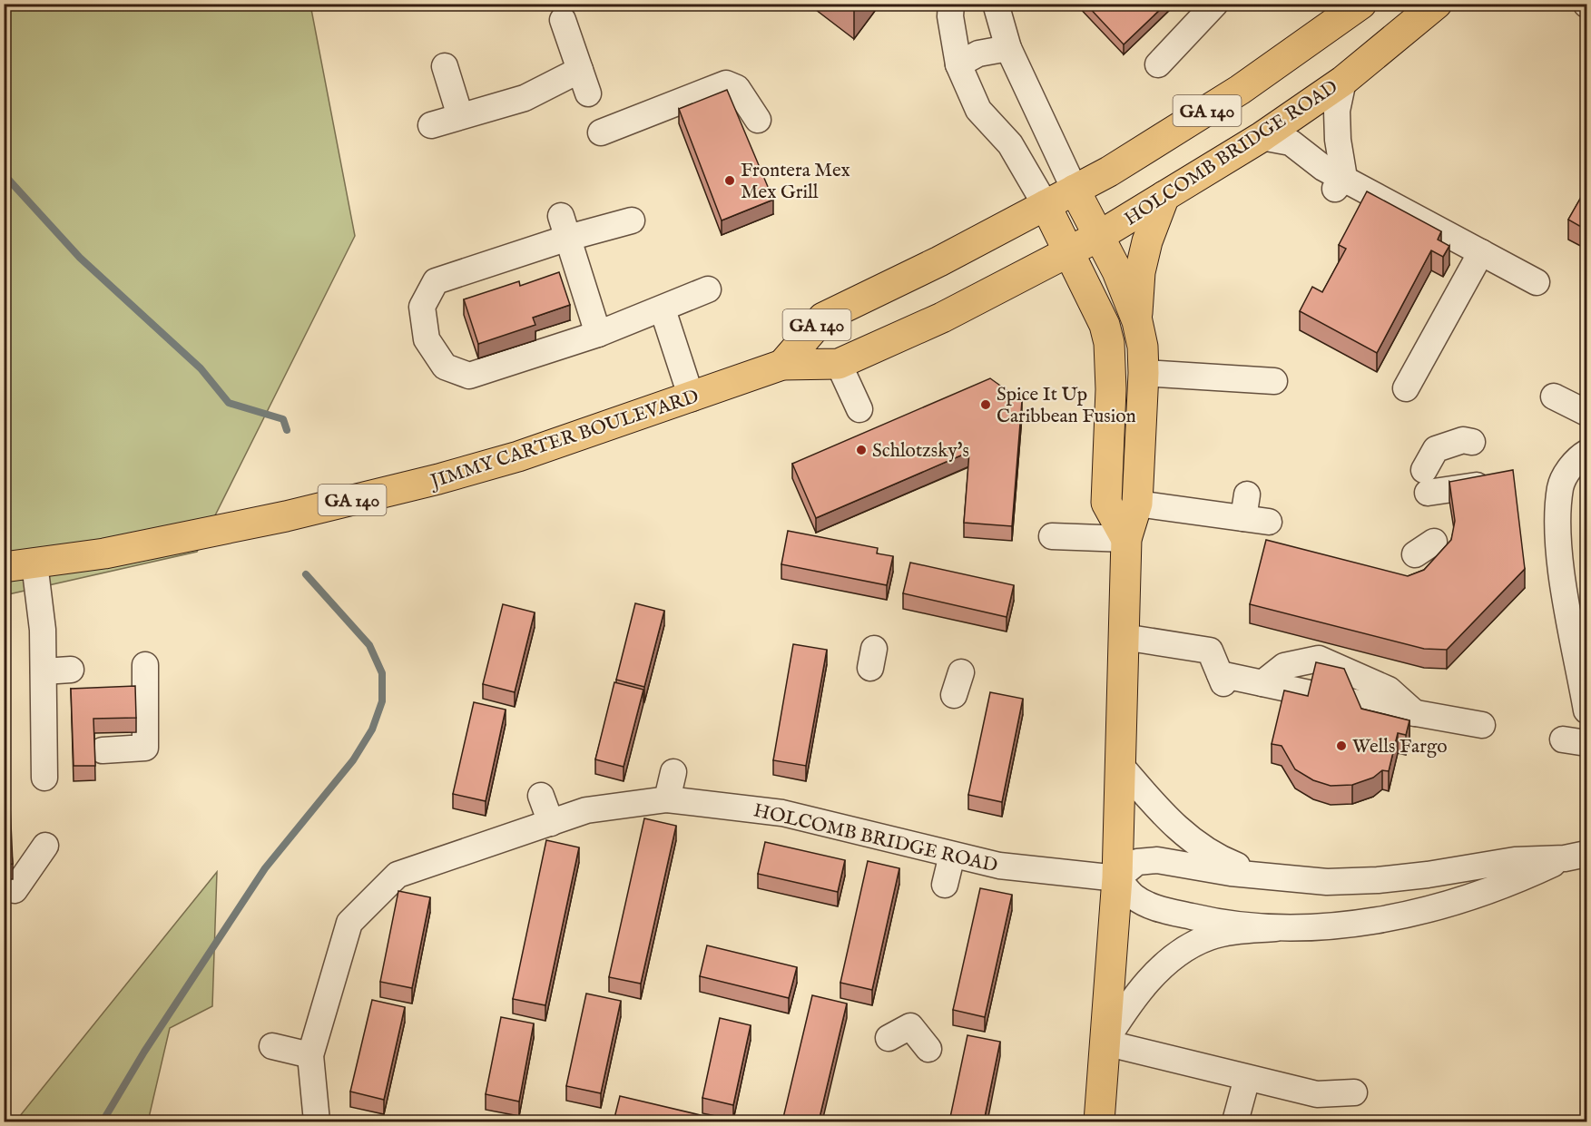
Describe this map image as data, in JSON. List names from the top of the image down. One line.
{"streets":{"main road":["GA 140","HOLCOMB BRIDGE ROAD","JIMMY CARTER BOULEVARD"]},"crossings":[["GA 140","JIMMY CARTER BOULEVARD"],["HOLCOMB BRIDGE ROAD","JIMMY CARTER BOULEVARD"]],"places":["Frontera Mex Mex Grill","Spice It Up Caribbean Fusion","Schlotzsky's","Wells Fargo"]}
